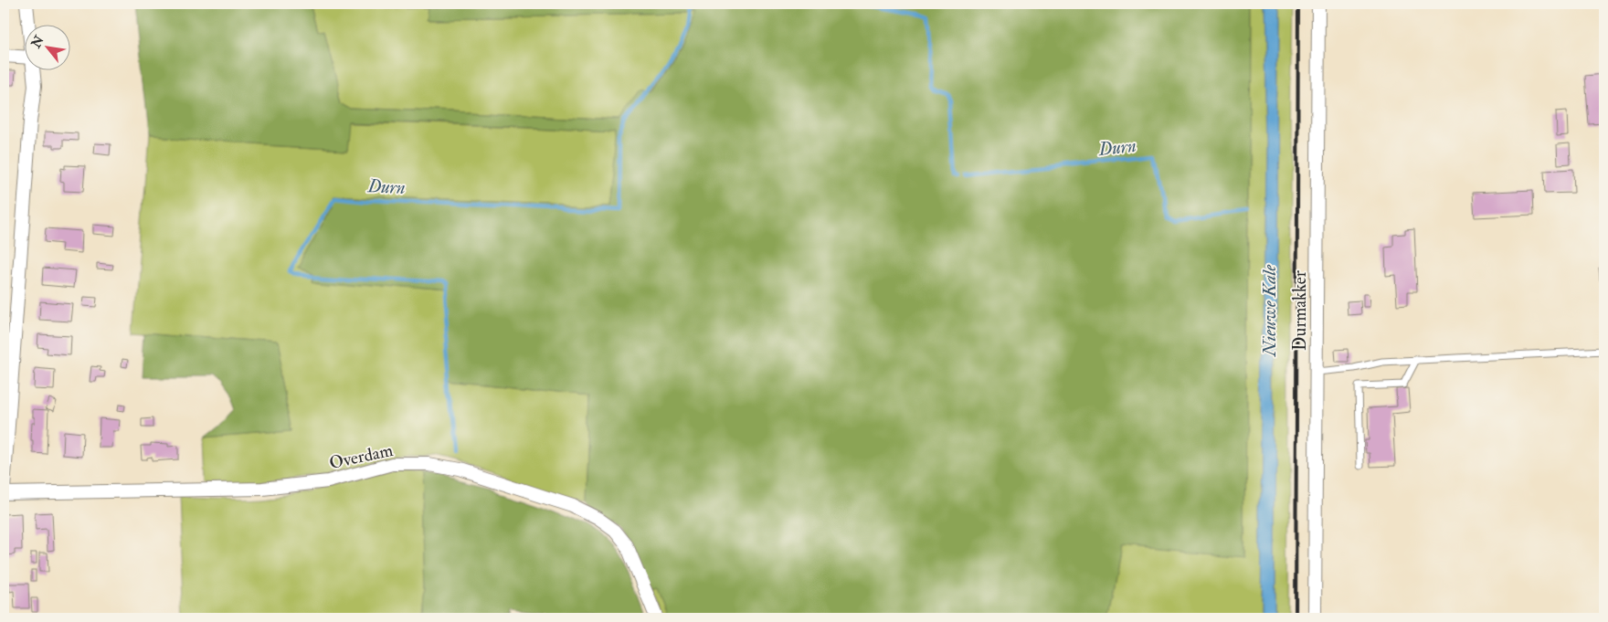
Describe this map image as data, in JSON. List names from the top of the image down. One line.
{"streets":{"street":["Durmakker","Overdam"]},"water":["Durn","Nieuwe Kale"],"north":"top left"}
